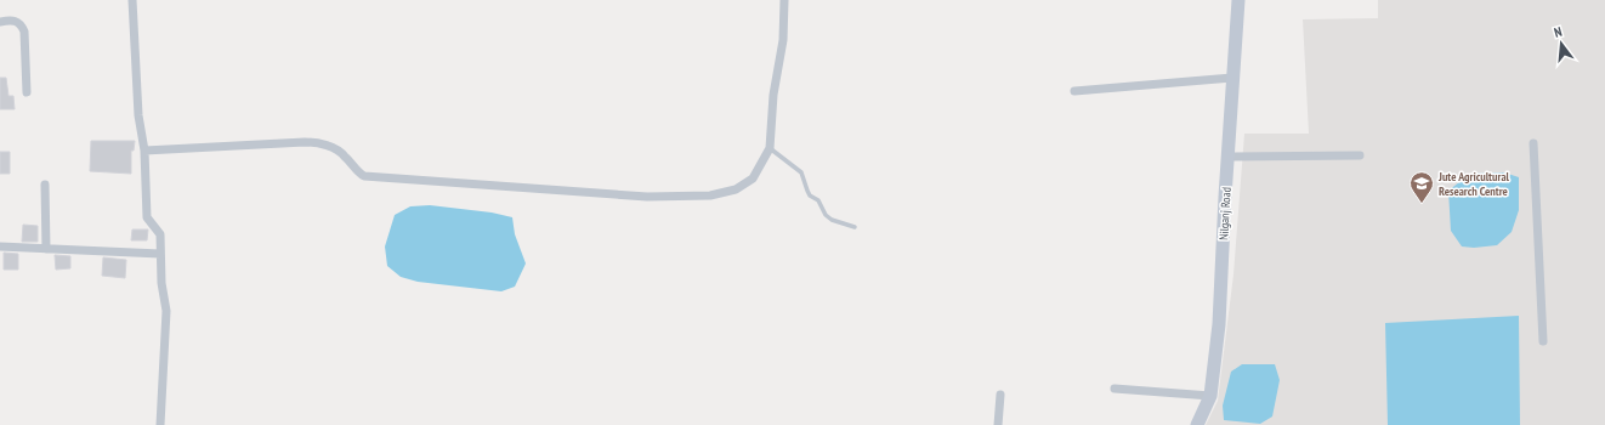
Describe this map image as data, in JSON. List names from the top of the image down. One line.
{"streets":{"street":["Nilganj Road"]},"places":{"school or university":["Jute Agricultural Research Centre"]},"north":"top"}
